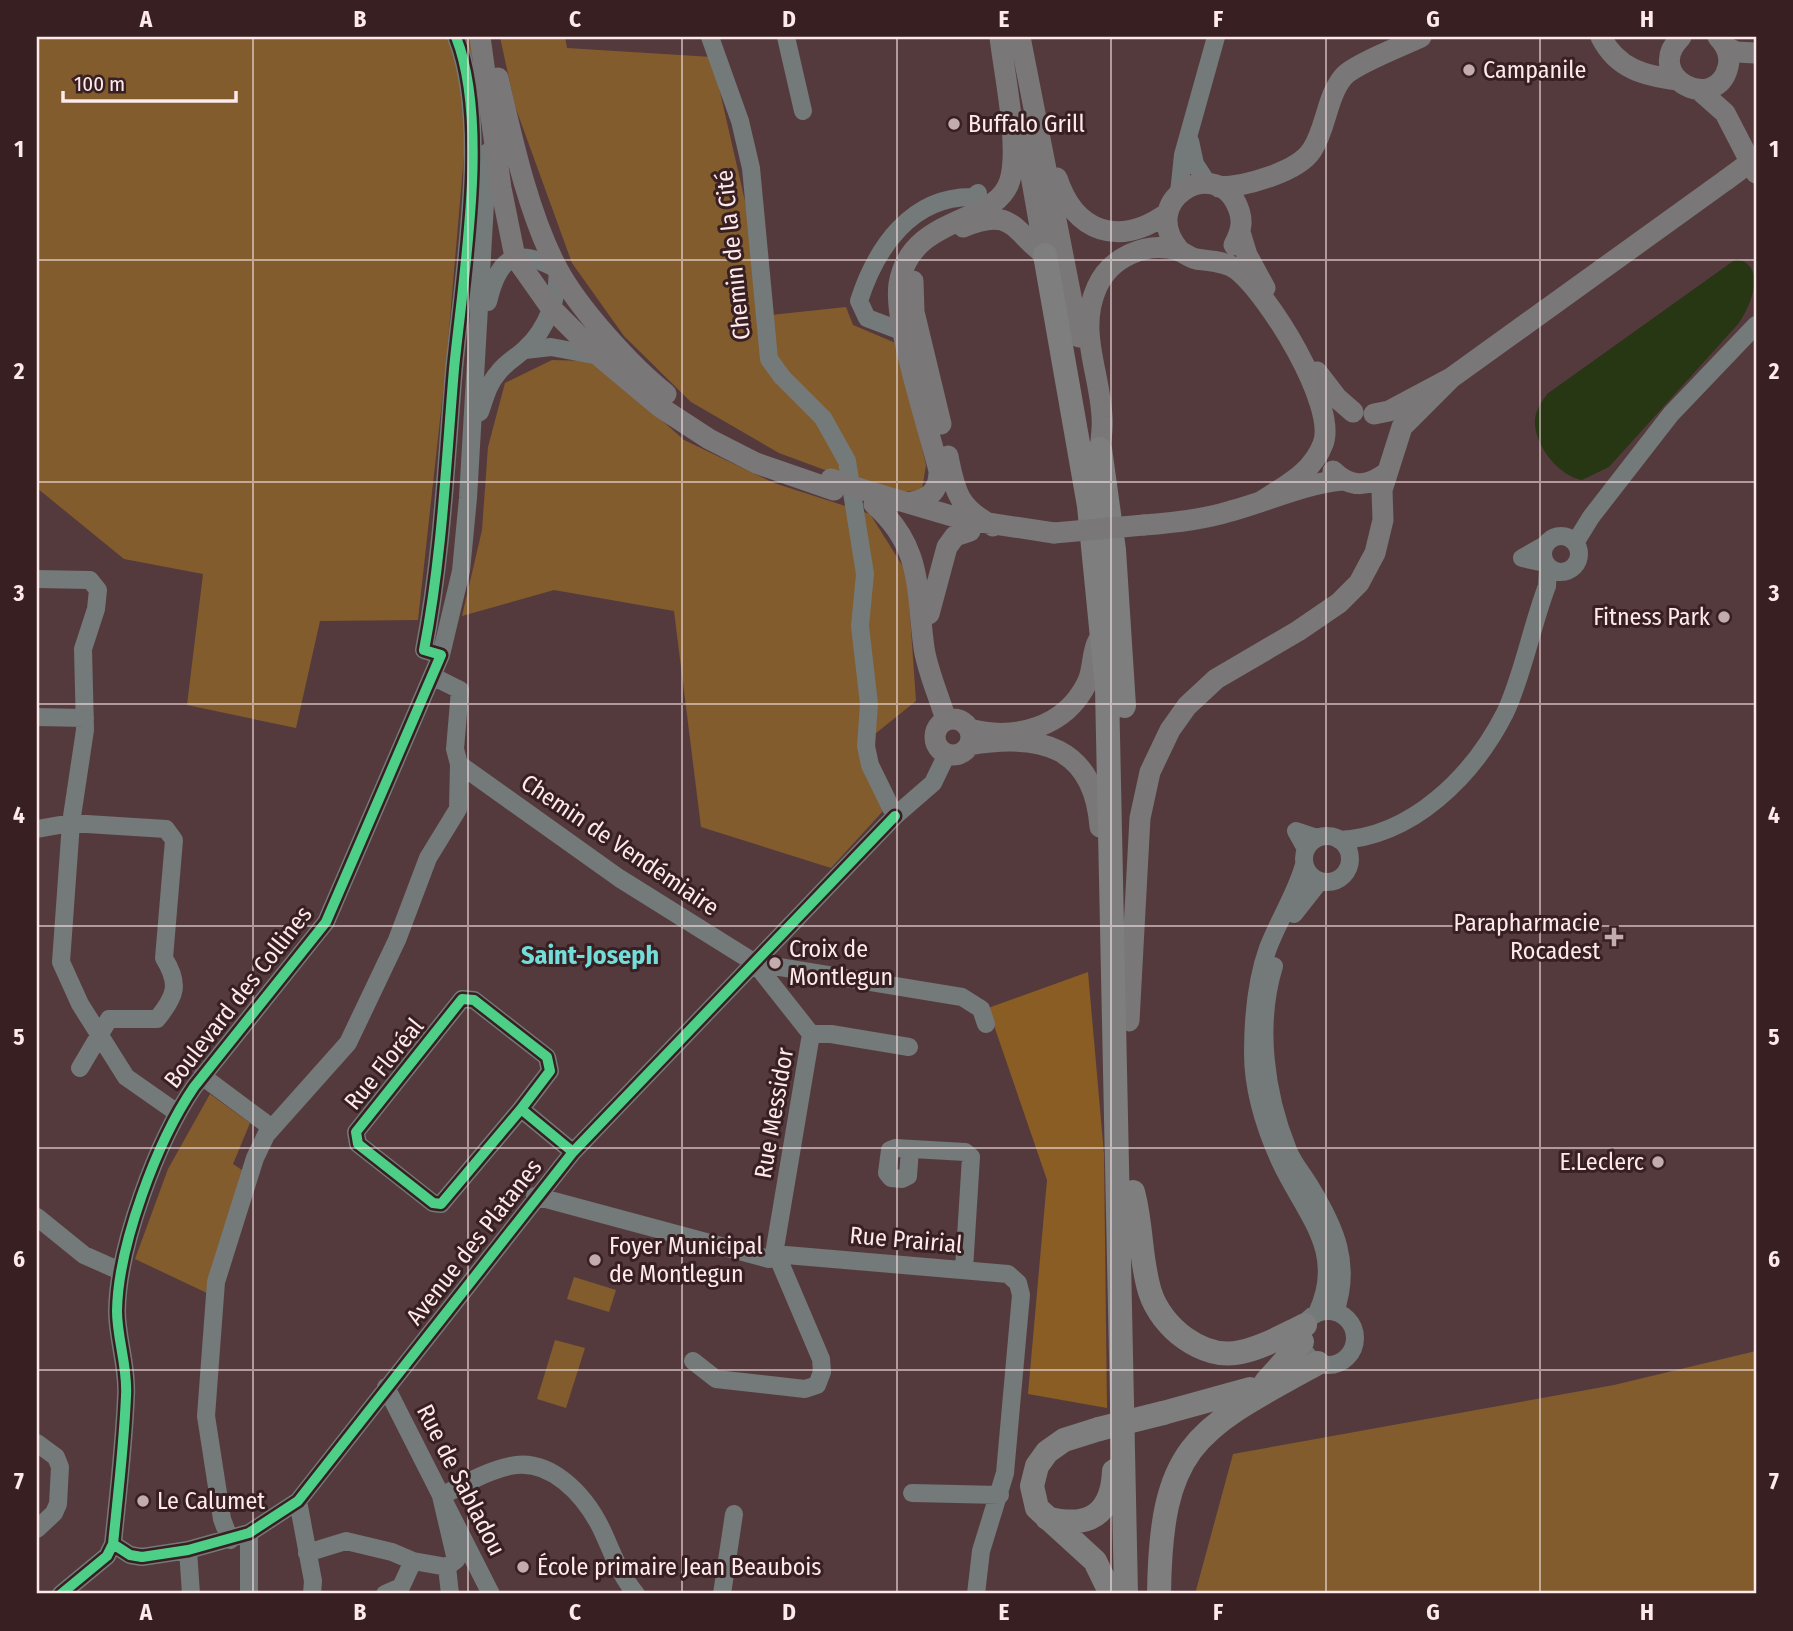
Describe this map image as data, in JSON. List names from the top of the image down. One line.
{"streets":{"street":["Chemin de la Cité","Chemin de Vendémiaire","Boulevard des Collines","Rue Floréal","Rue Messidor","Rue Prairial","Avenue des Platanes","Rue de Sabladou"]},"crossings":[["Chemin de la Cité","Avenue des Platanes"],["Chemin de Vendémiaire","Rue Messidor"],["Chemin de Vendémiaire","Avenue des Platanes"],["Boulevard des Collines","Avenue des Platanes"],["Rue Messidor","Rue Prairial"],["Rue Messidor","Avenue des Platanes"],["Rue Prairial","Avenue des Platanes"],["Avenue des Platanes","Rue de Sabladou"]],"districts":["Saint-Joseph"],"places":{"other":["Campanile","Buffalo Grill","Fitness Park","Croix de Montlegun","E.Leclerc","Foyer Municipal de Montlegun","Le Calumet","École primaire Jean Beaubois"],"health":["Parapharmacie Rocadest"]},"scale_bar":"100 m","grid":{"columns":["A","B","C","D","E","F","G","H"],"rows":["1","2","3","4","5","6","7"]}}
